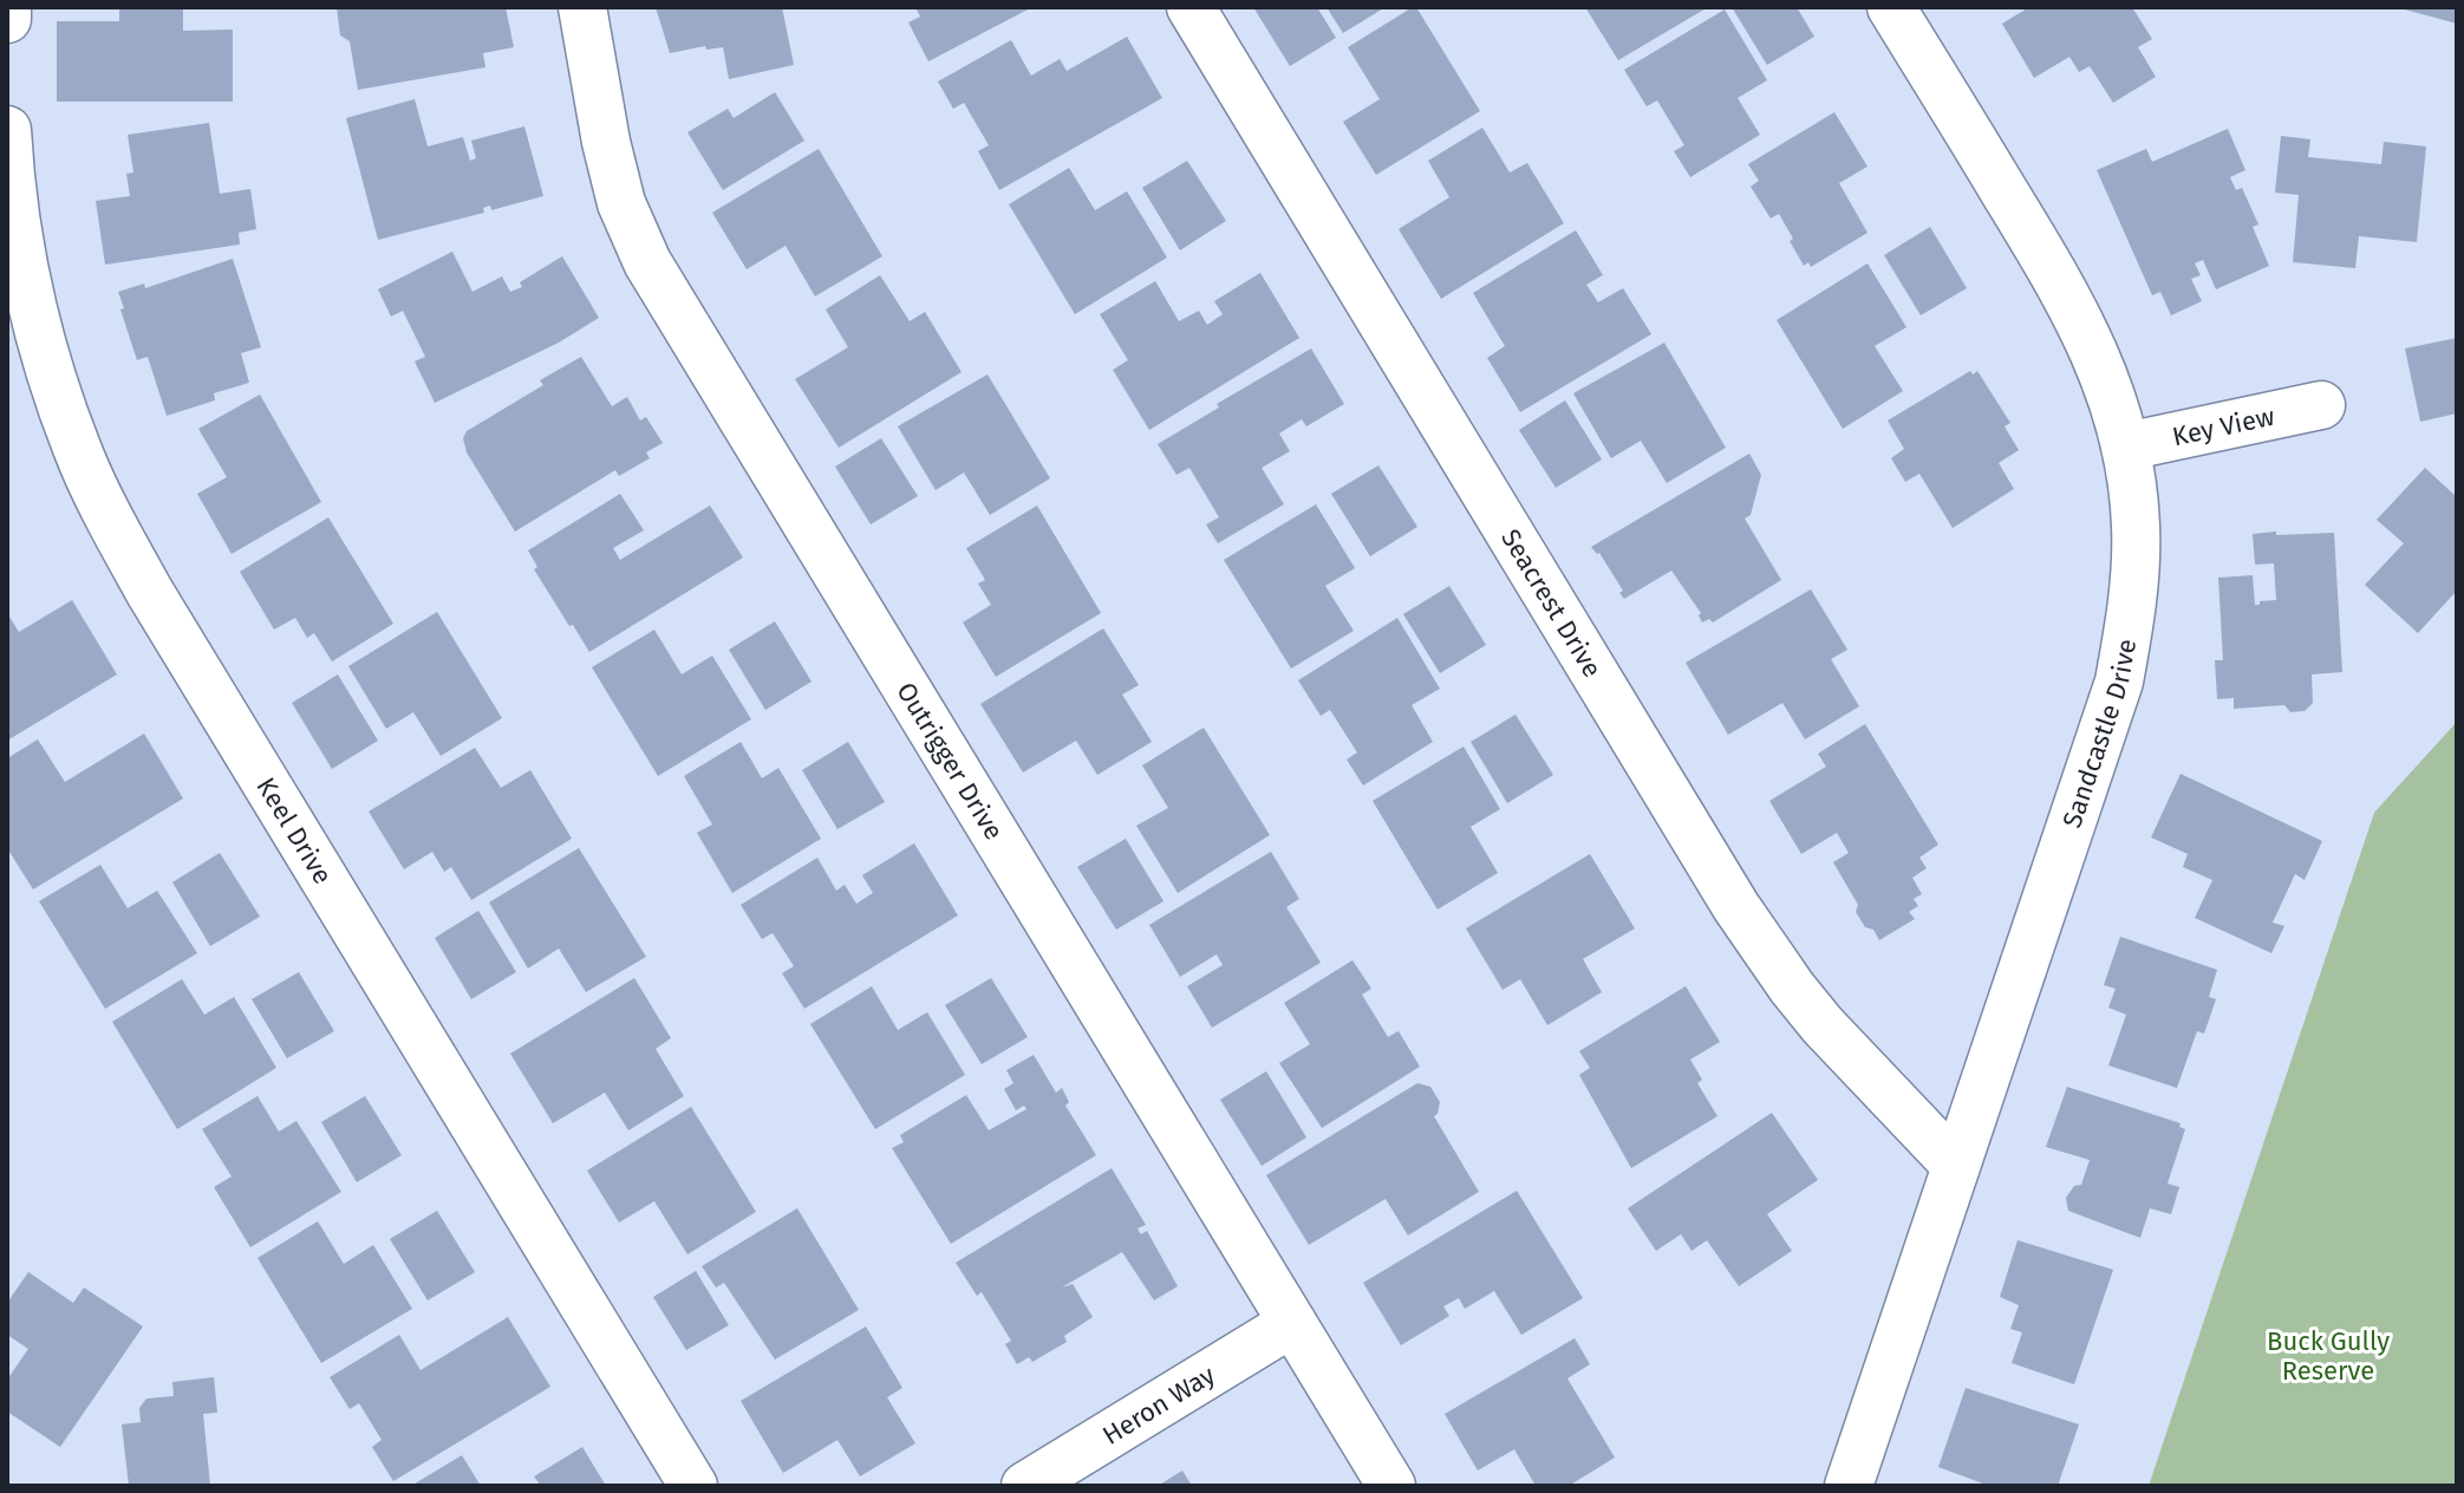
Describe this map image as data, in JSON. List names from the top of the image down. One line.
{"streets":{"street":["Key View","Seacrest Drive","Sandcastle Drive","Outrigger Drive","Keel Drive","Heron Way"]},"crossings":[["Key View","Sandcastle Drive"],["Seacrest Drive","Sandcastle Drive"],["Outrigger Drive","Heron Way"]],"parks":["Buck Gully Reserve"]}
